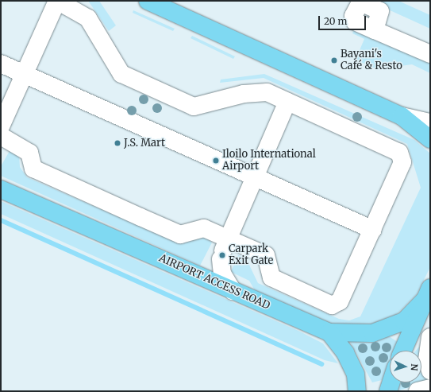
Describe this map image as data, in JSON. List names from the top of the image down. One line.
{"streets":{"main road":["AIRPORT ACCESS ROAD"]},"places":["Bayani's Café & Resto","J.S. Mart","Iloilo International Airport","Carpark Exit Gate"],"scale_bar":"20 m","north":"right"}
